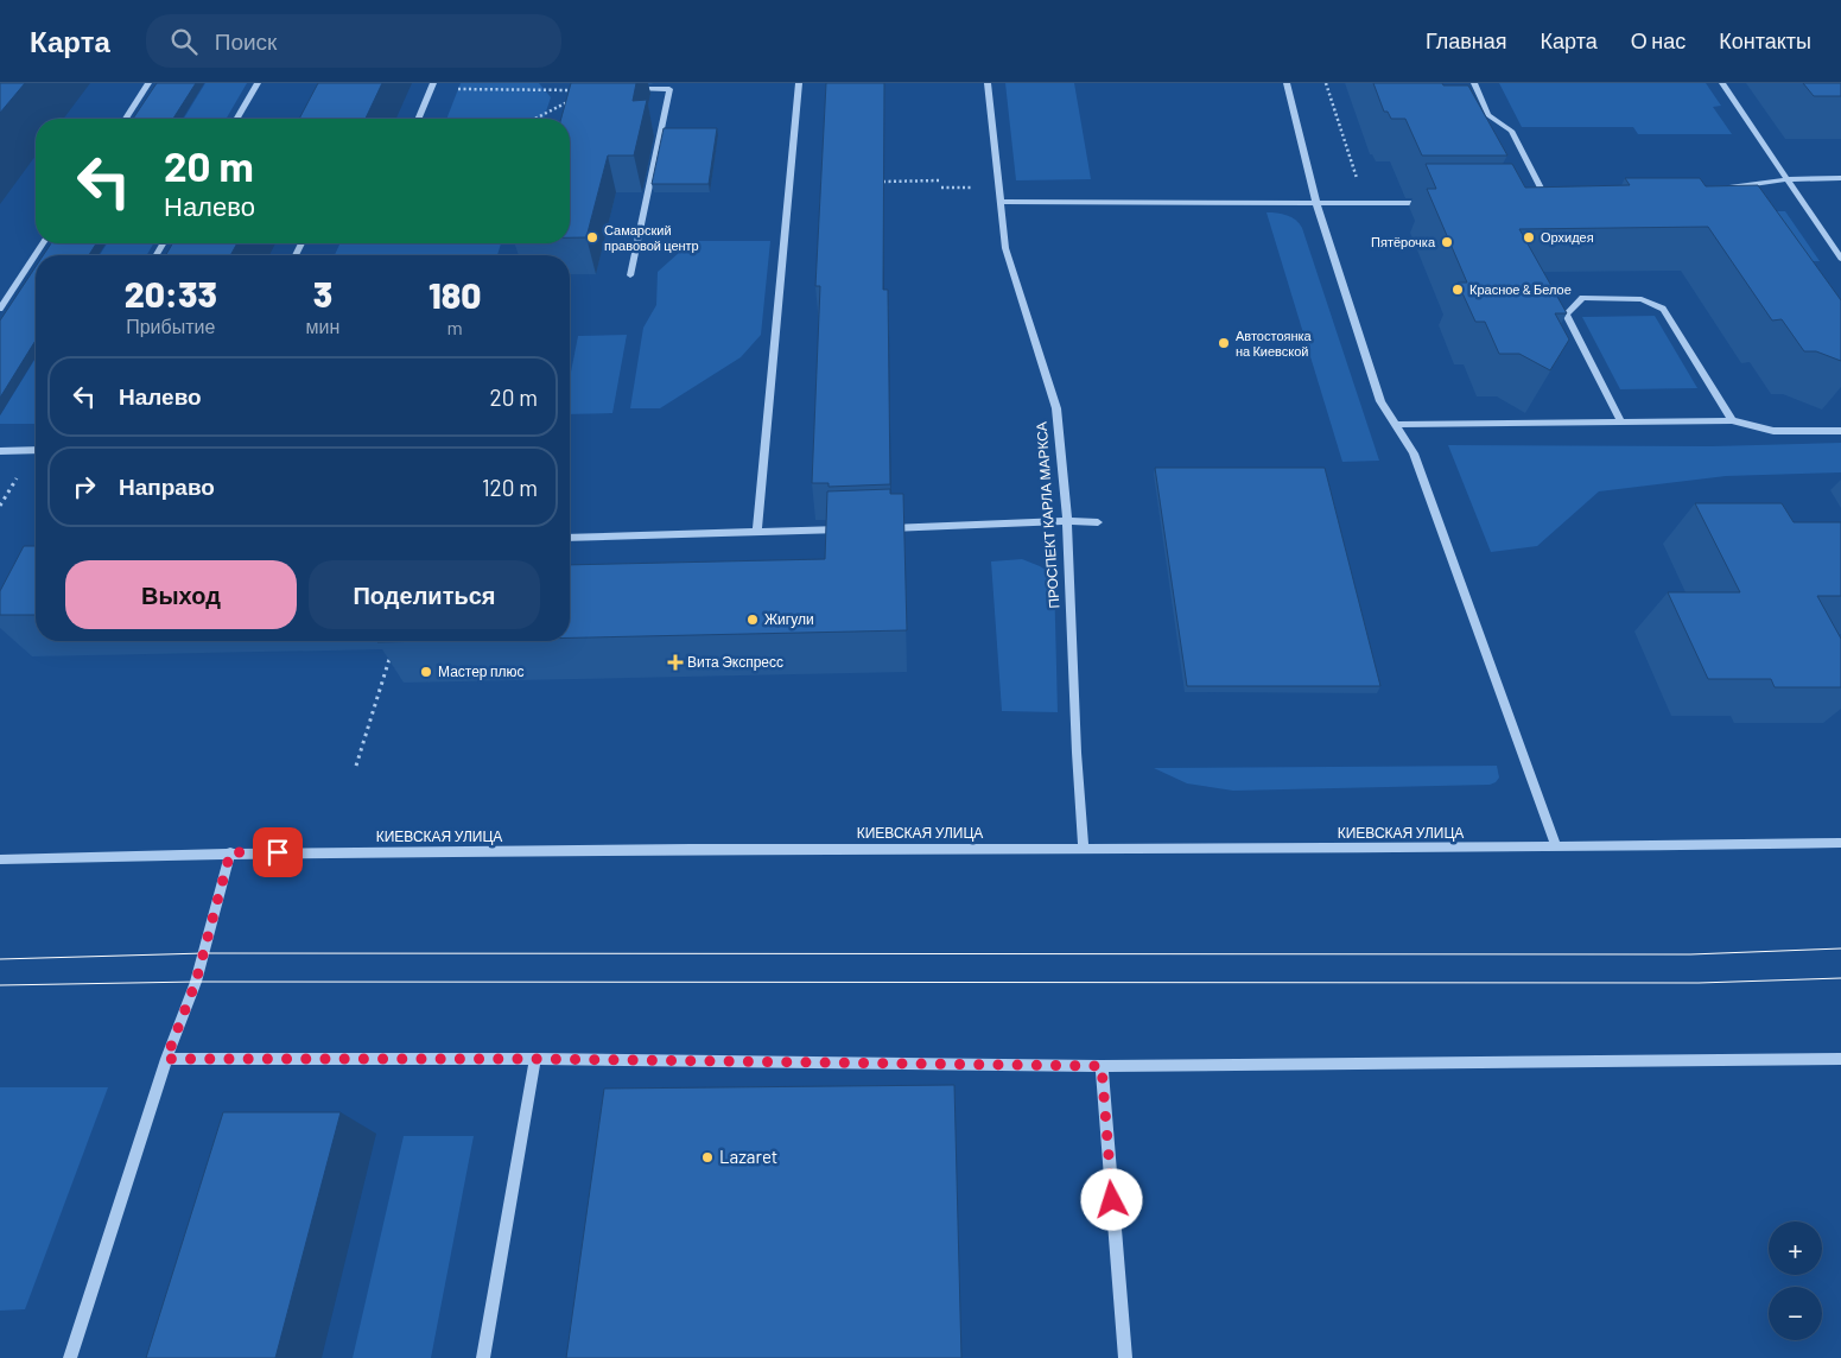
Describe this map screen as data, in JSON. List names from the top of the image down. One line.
{"streets":{"street":["ПРОСПЕКТ КАРЛА МАРКСА","КИЕВСКАЯ УЛИЦА"]},"crossings":[["ПРОСПЕКТ КАРЛА МАРКСА","КИЕВСКАЯ УЛИЦА"]],"places":{"other":["Самарский правовой центр","Орхидея","Пятёрочка","Красное & Белое","Автостоянка на Киевской","Жигули","Мастер плюс","Lazaret"],"health":["Вита Экспресс"]},"page":{"header":"Карта","search":"Поиск","nav":["Главная","Карта","О нас","Контакты"],"turn":["20 m","Налево"],"eta":["20:33","Прибытие","3","мин","180","m"],"list":[{"name":"Налево","value":"20 m"},{"name":"Направо","value":"120 m"}],"buttons":["Выход","Поделиться"],"map_buttons":["+","−"]}}
